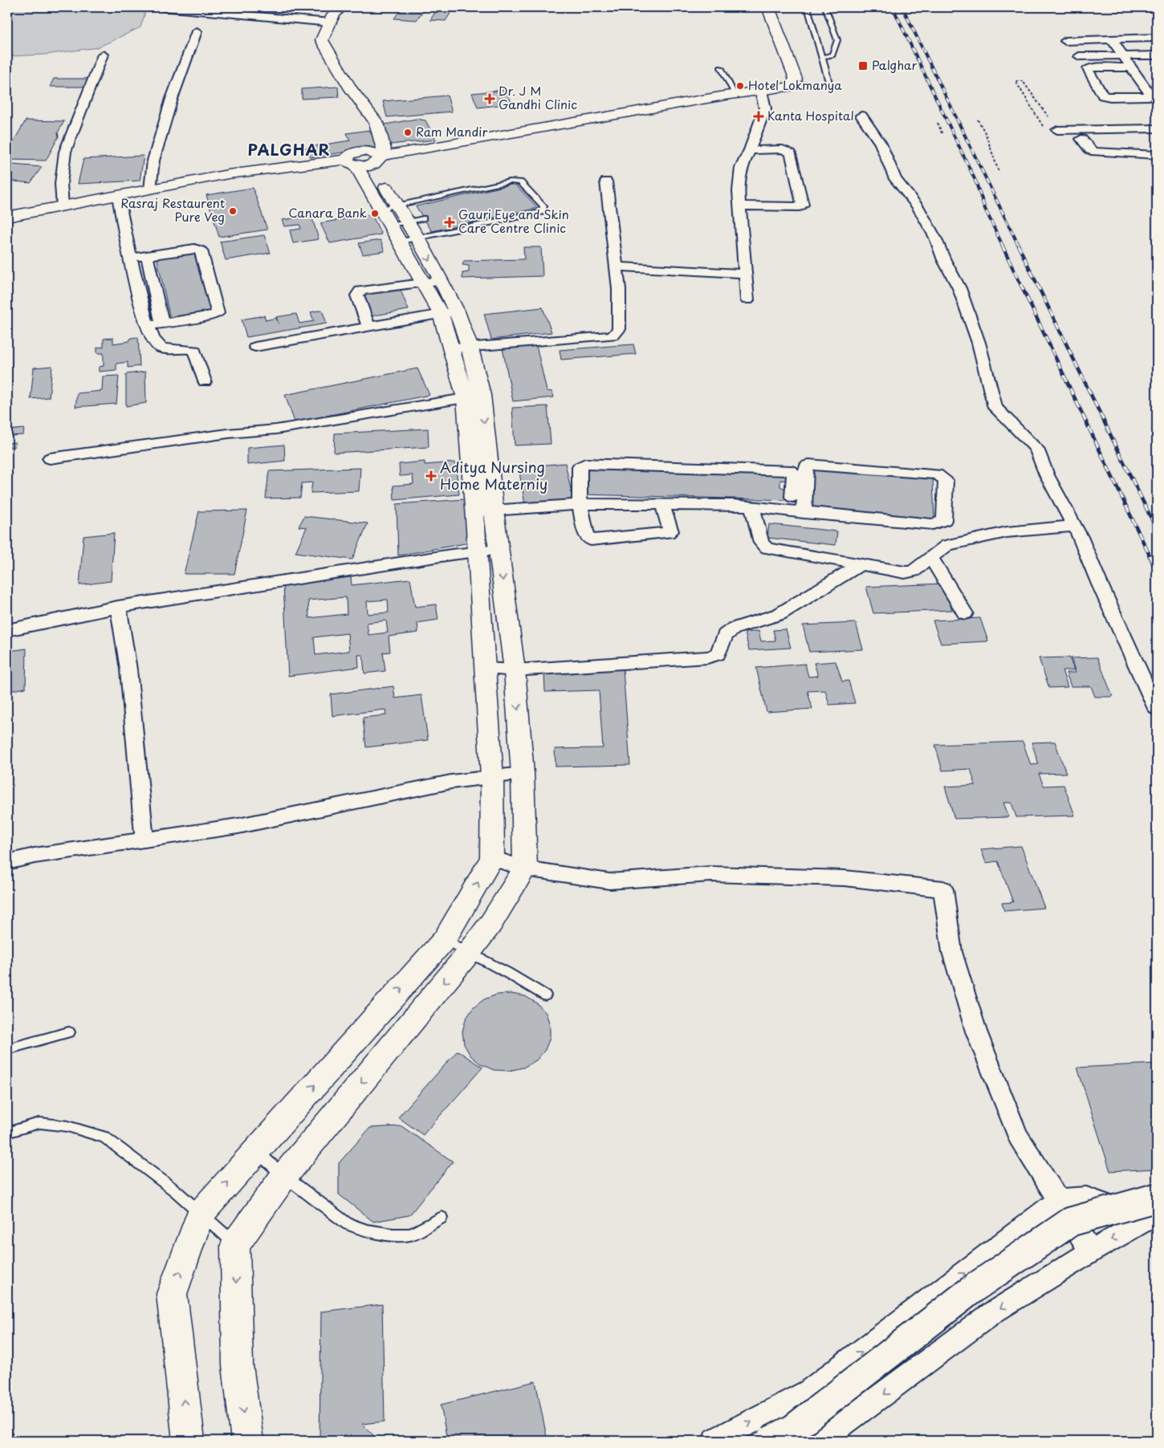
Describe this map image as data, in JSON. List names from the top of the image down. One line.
{"districts":["PALGHAR"],"places":{"transit":["Palghar"],"other":["Hotel Lokmanya","Ram Mandir","Rasraj Restaurent Pure Veg","Canara Bank"],"health":["Dr. J M Gandhi Clinic","Kanta Hospital","Gauri Eye and Skin Care Centre Clinic","Aditya Nursing Home Materniy"]}}
